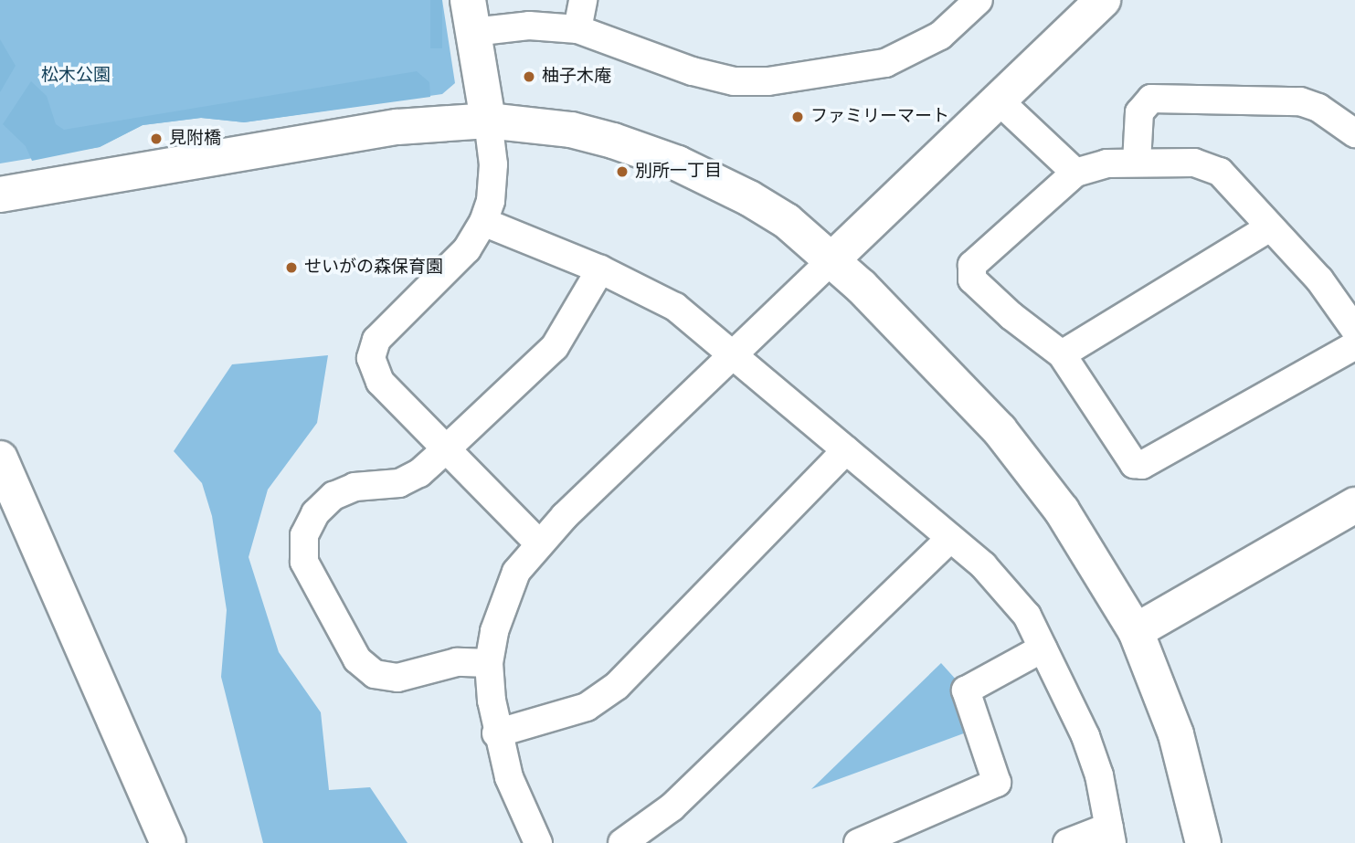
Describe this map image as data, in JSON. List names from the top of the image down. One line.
{"parks":["松木公園"],"places":["柚子木庵","ファミリーマート","見附橋","別所一丁目","せいがの森保育園"]}
